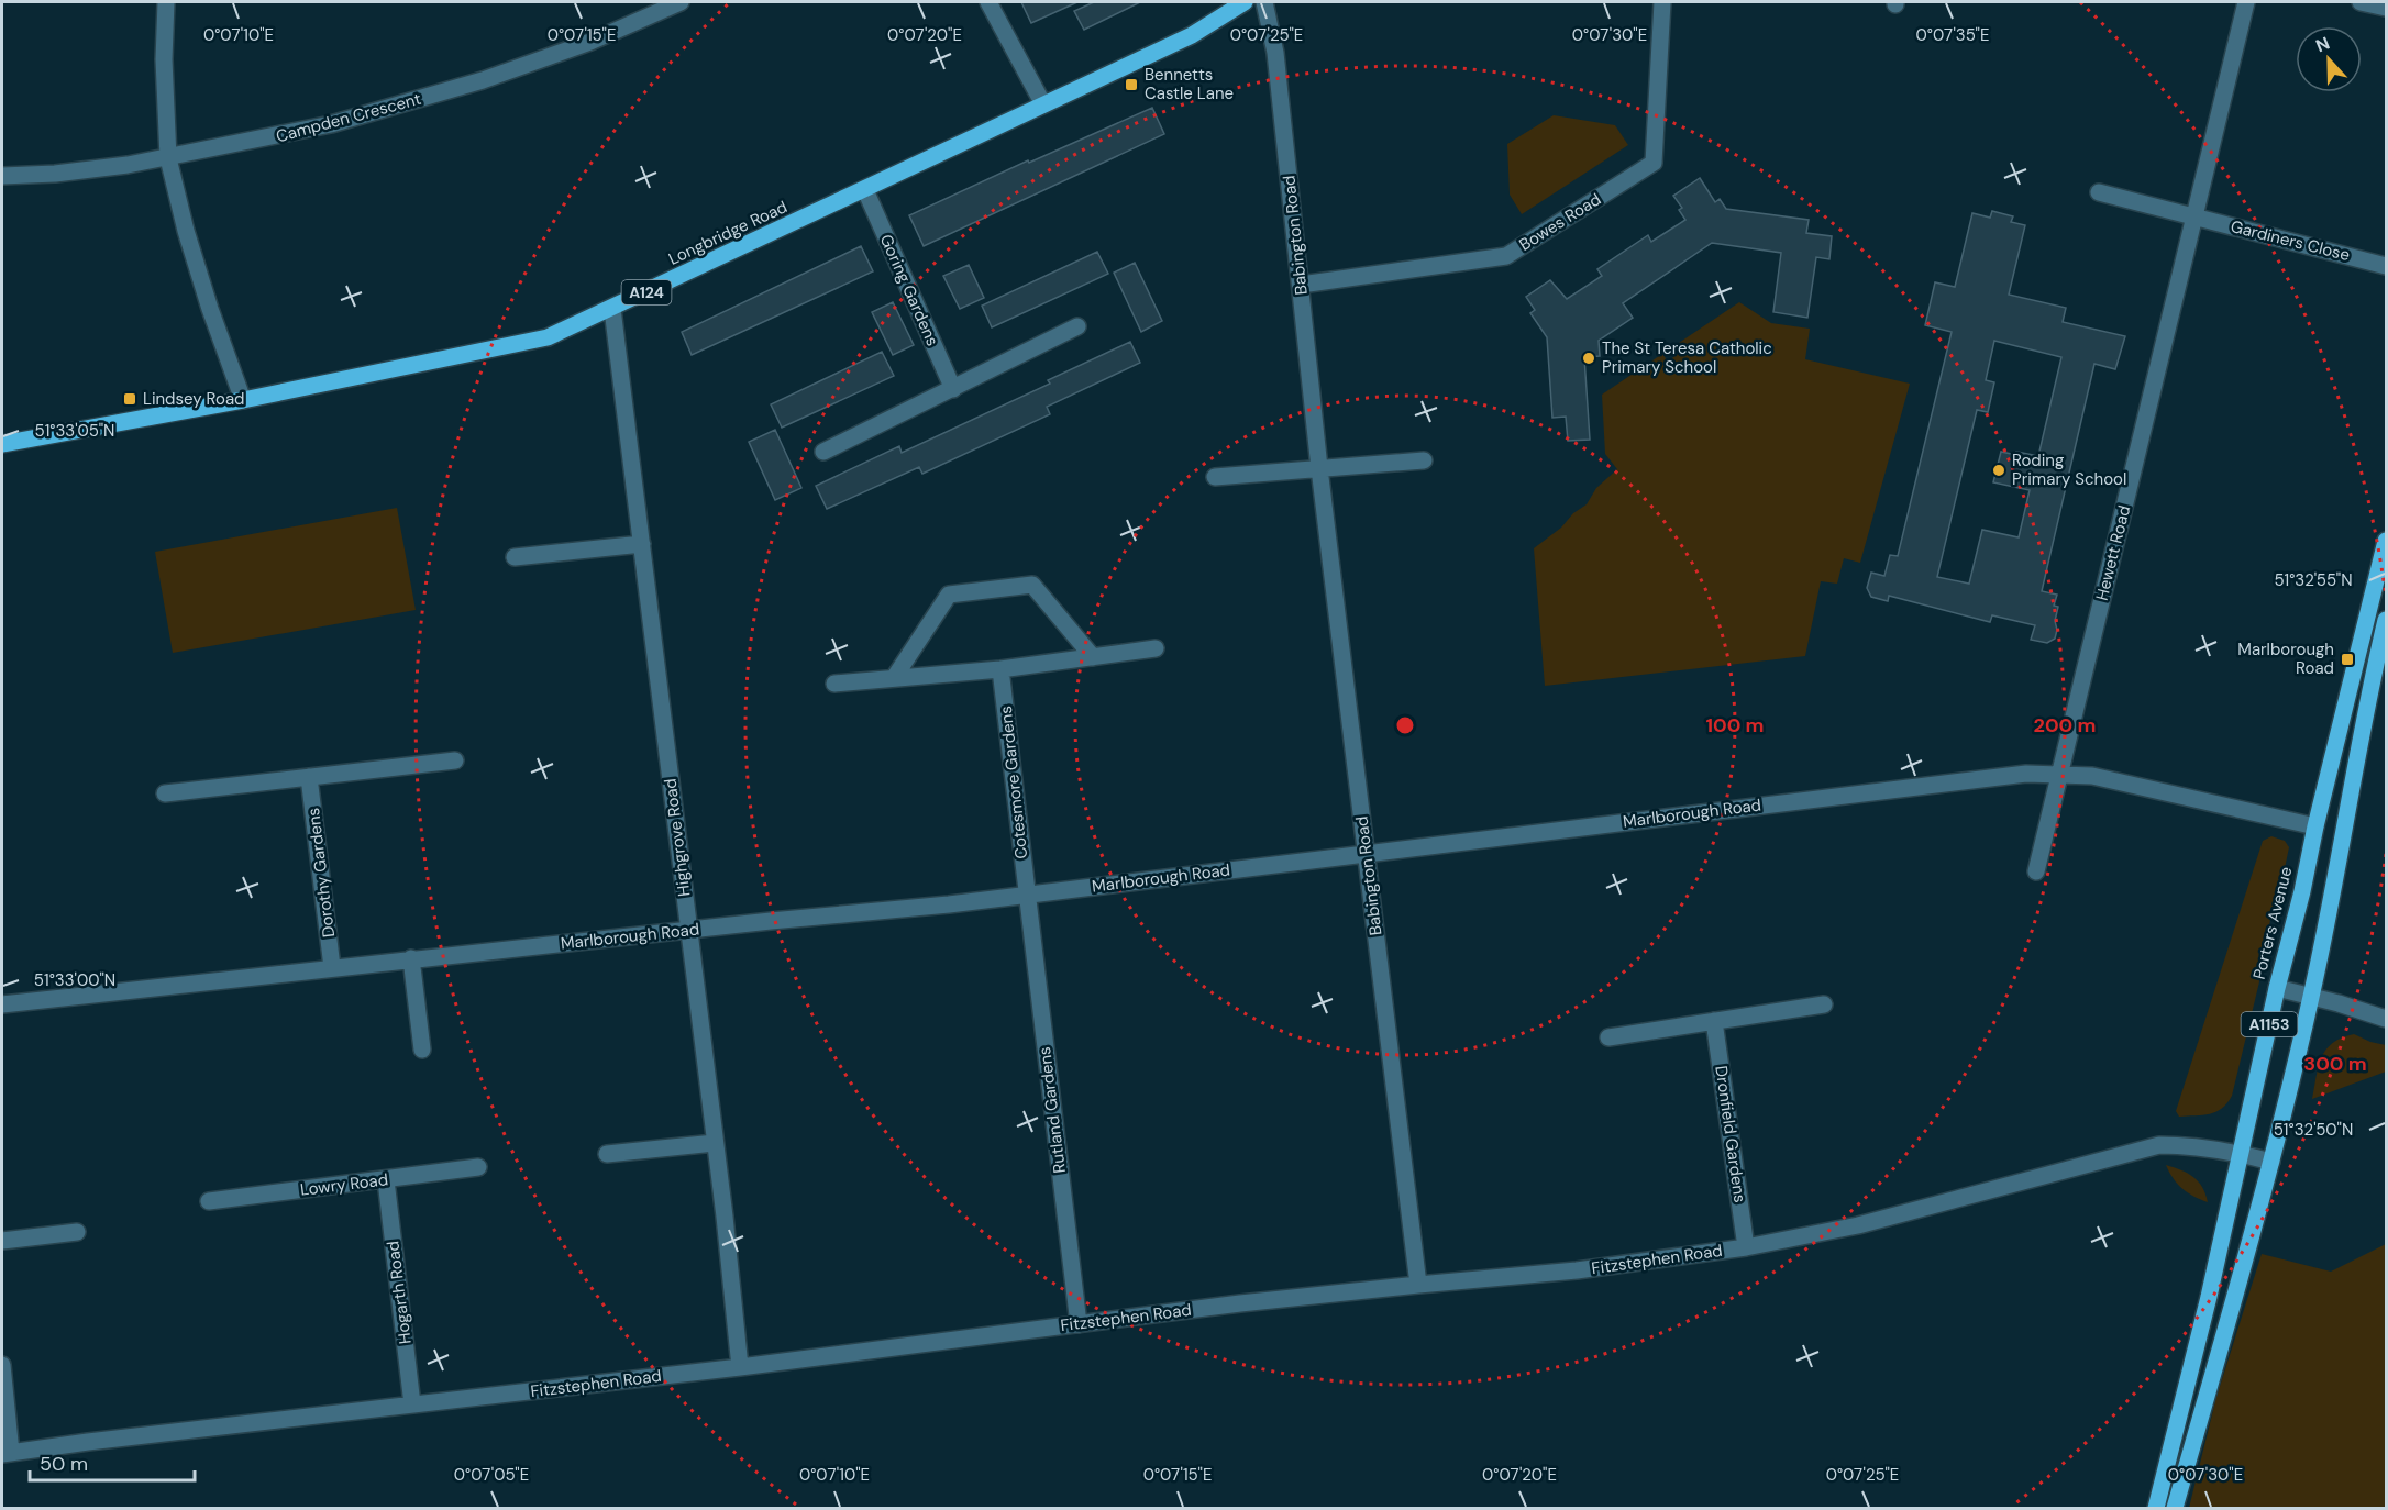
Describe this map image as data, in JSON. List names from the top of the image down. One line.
{"streets":{"main road":["Longbridge Road","A124","Porters Avenue","A1153"],"street":["Campden Crescent","Bowes Road","Babington Road","Gardiners Close","Goring Gardens","Hewett Road","Cotesmore Gardens","Marlborough Road","Highgrove Road","Dorothy Gardens","Rutland Gardens","Dronfield Gardens","Lowry Road","Fitzstephen Road","Hogarth Road"]},"crossings":[["Bowes Road","Babington Road"],["Longbridge Road","Goring Gardens"],["Longbridge Road","Highgrove Road"],["Babington Road","Marlborough Road"],["Babington Road","Fitzstephen Road"],["Gardiners Close","Hewett Road"],["Hewett Road","Marlborough Road"],["Cotesmore Gardens","Marlborough Road"],["Cotesmore Gardens","Rutland Gardens"],["Marlborough Road","Highgrove Road"],["Marlborough Road","Dorothy Gardens"],["Marlborough Road","Porters Avenue"],["Marlborough Road","Rutland Gardens"],["Highgrove Road","Fitzstephen Road"],["Porters Avenue","Fitzstephen Road"],["A1153","Fitzstephen Road"],["Rutland Gardens","Fitzstephen Road"],["Dronfield Gardens","Fitzstephen Road"],["Lowry Road","Hogarth Road"],["Fitzstephen Road","Hogarth Road"]],"places":{"transit":["Bennetts Castle Lane","Lindsey Road","Marlborough Road"],"other":["The St Teresa Catholic Primary School","Roding Primary School"]},"scale_bar":"50 m","north":"top","coordinates":["0°07'10\"E","0°07'15\"E","0°07'20\"E","0°07'25\"E","0°07'30\"E","0°07'35\"E","51°33'05\"N","51°32'55\"N","51°33'00\"N","51°32'50\"N","0°07'05\"E"],"rings":["100 m","200 m","300 m"]}
